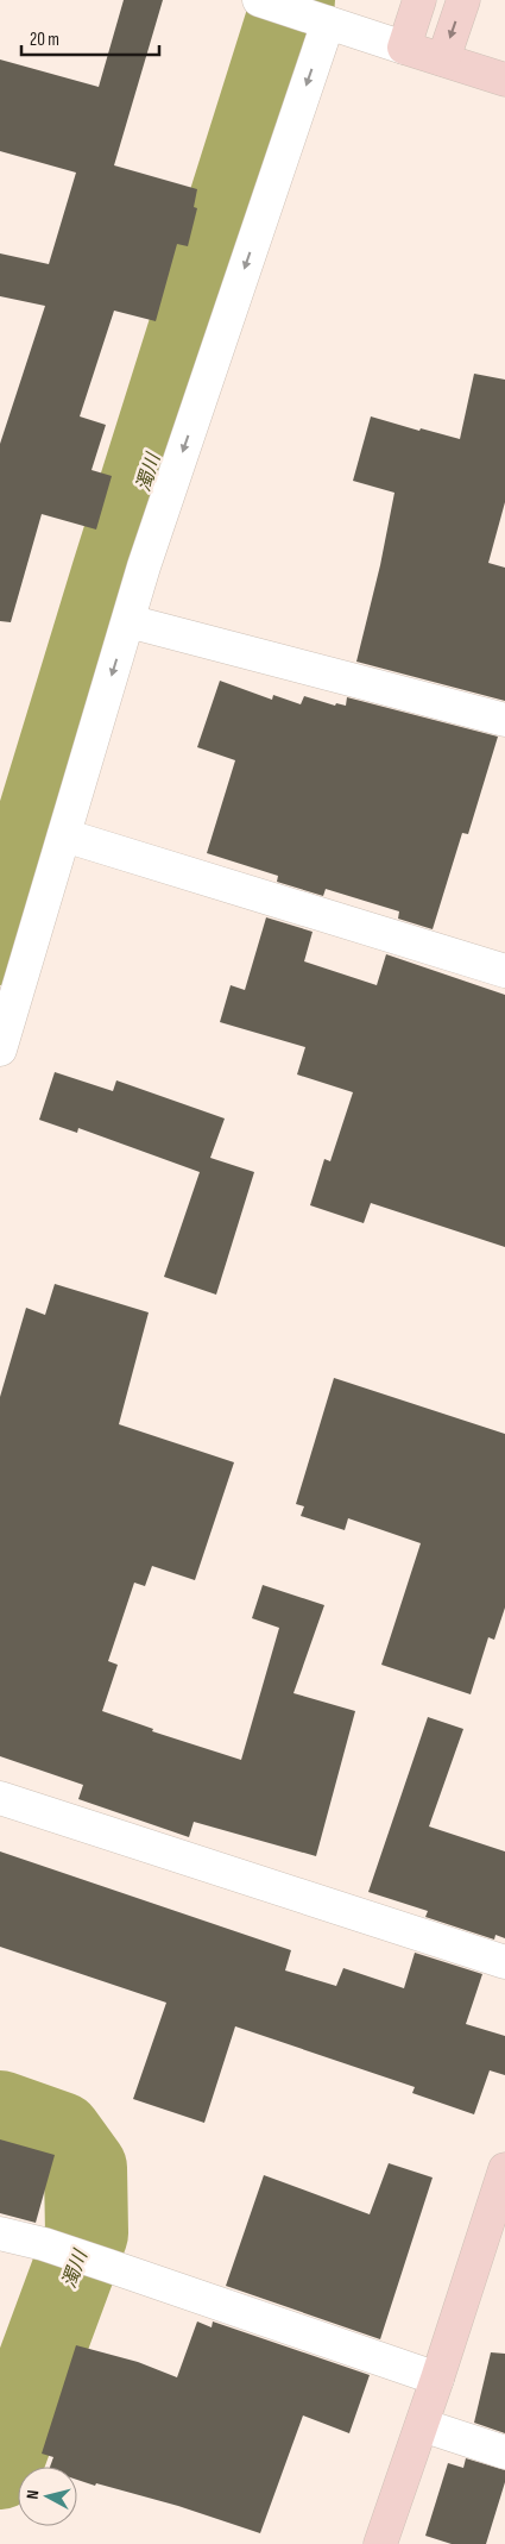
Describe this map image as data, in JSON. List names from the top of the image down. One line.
{"water":["濁川"],"scale_bar":"20 m","north":"left"}
